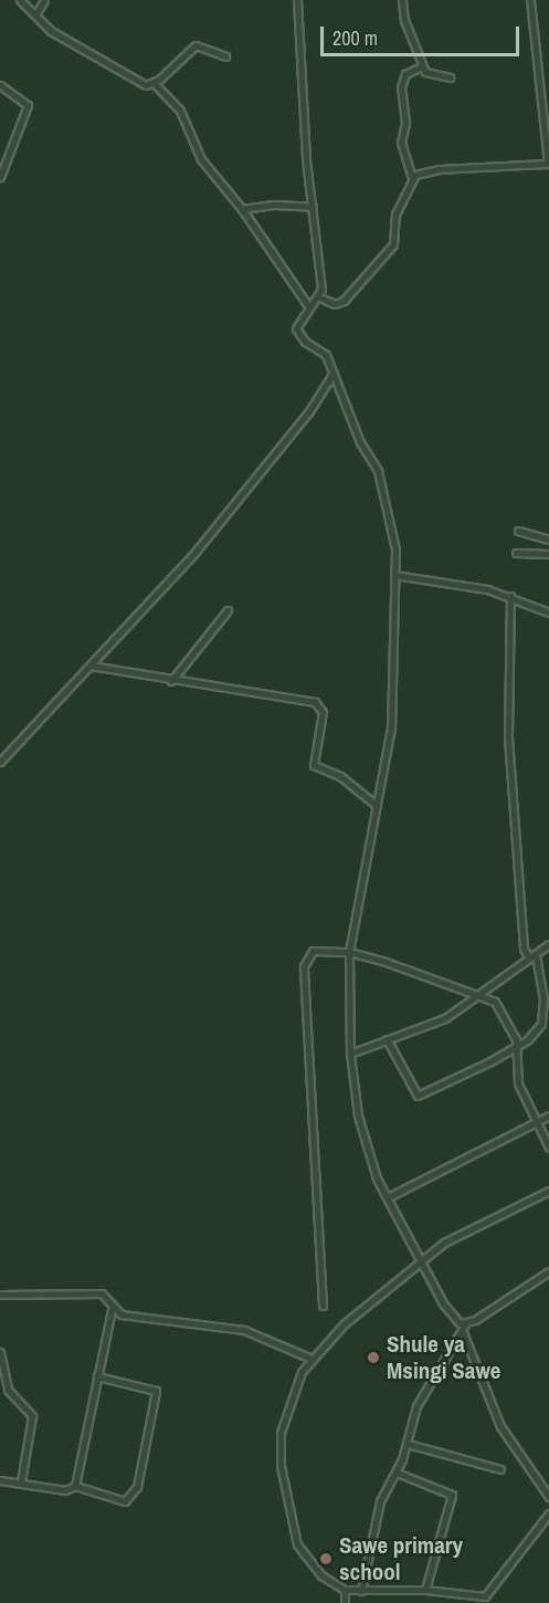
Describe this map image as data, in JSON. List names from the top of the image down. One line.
{"places":["Shule ya Msingi Sawe","Sawe primary school"],"scale_bar":"200 m"}
